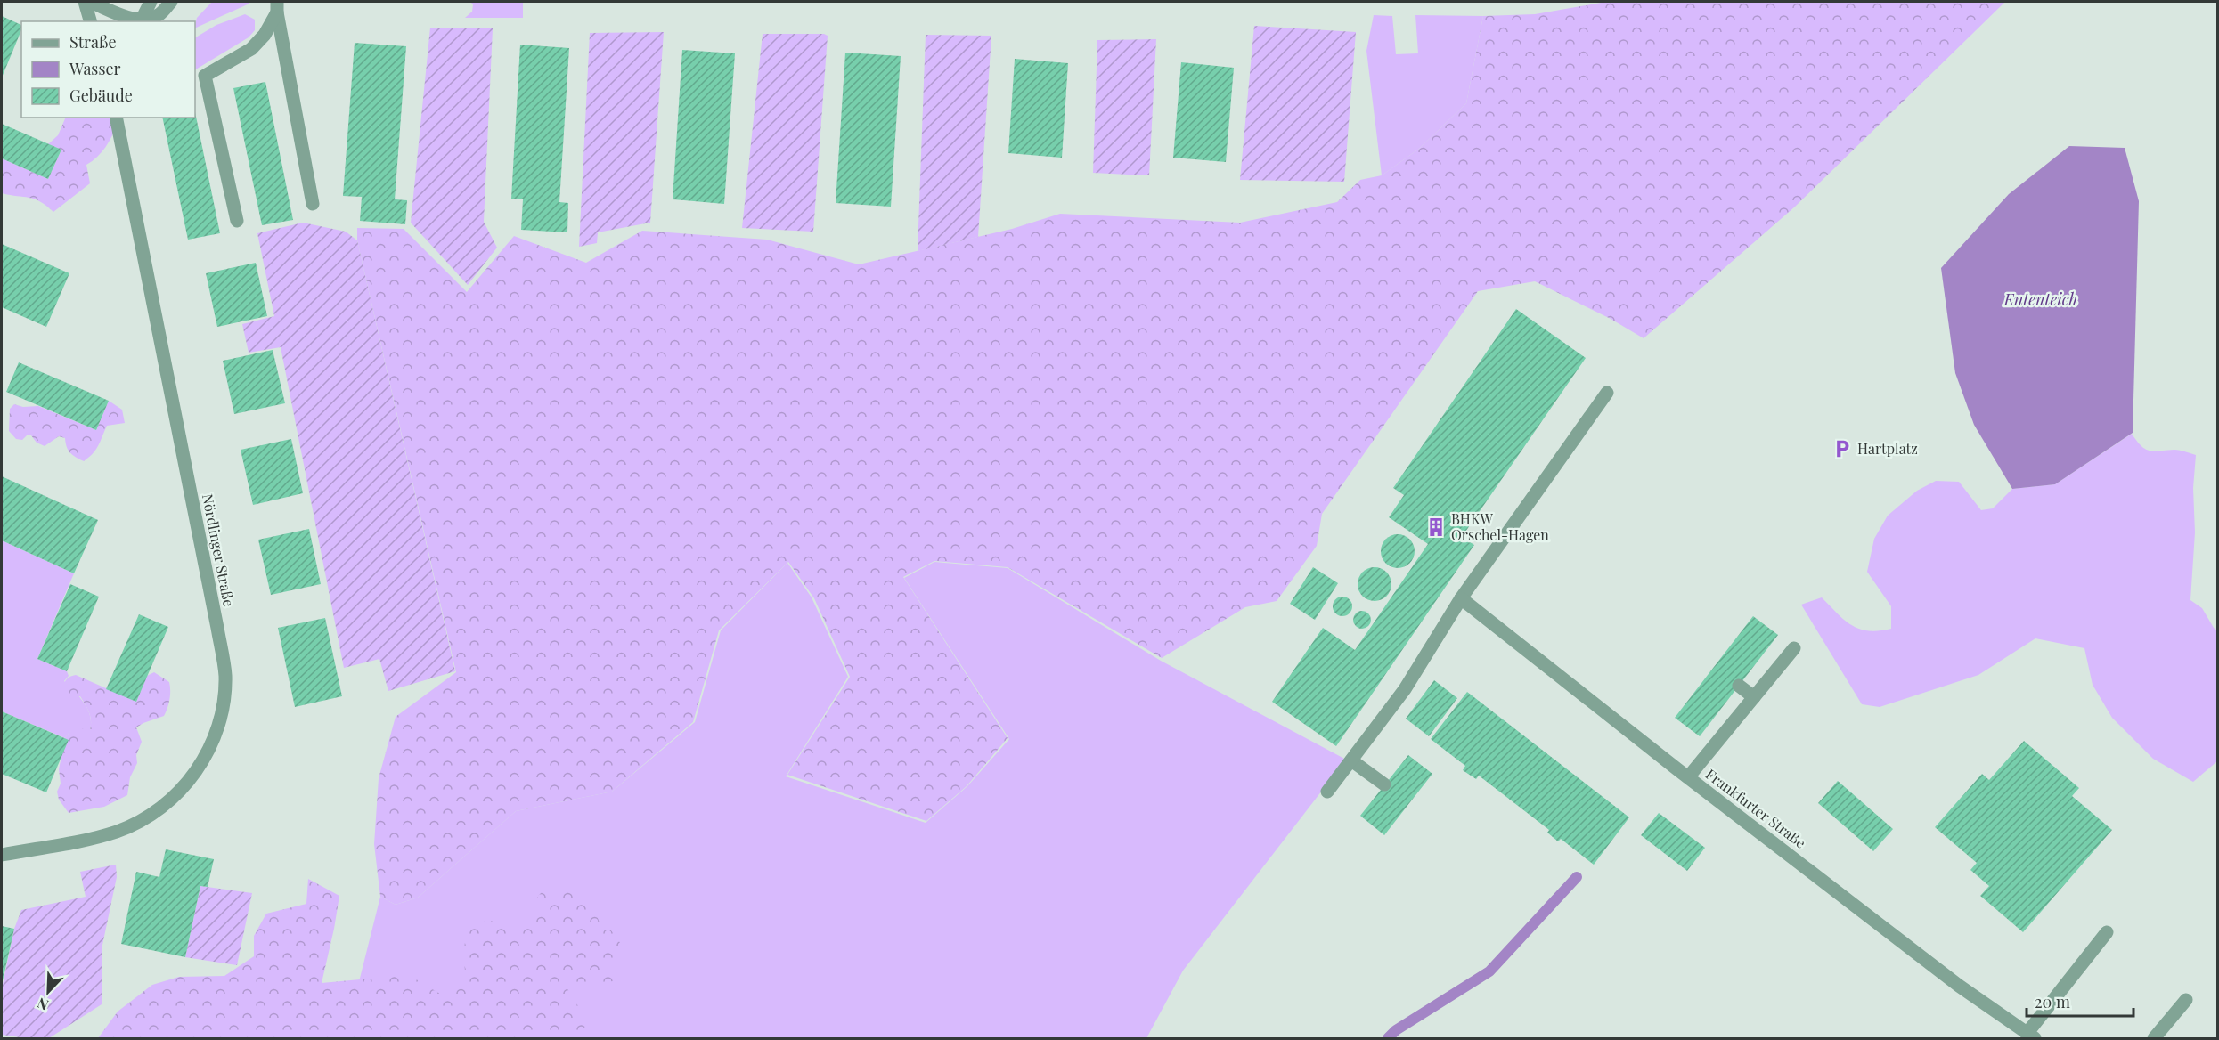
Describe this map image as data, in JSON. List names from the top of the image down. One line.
{"streets":{"street":["Nördlinger Straße","Frankfurter Straße"]},"water":["Ententeich"],"places":{"parking":["Hartplatz"],"building":["BHKW Orschel-Hagen"]},"legend":["Straße","Wasser","Gebäude"],"scale_bar":"20 m","north":"bottom left"}
